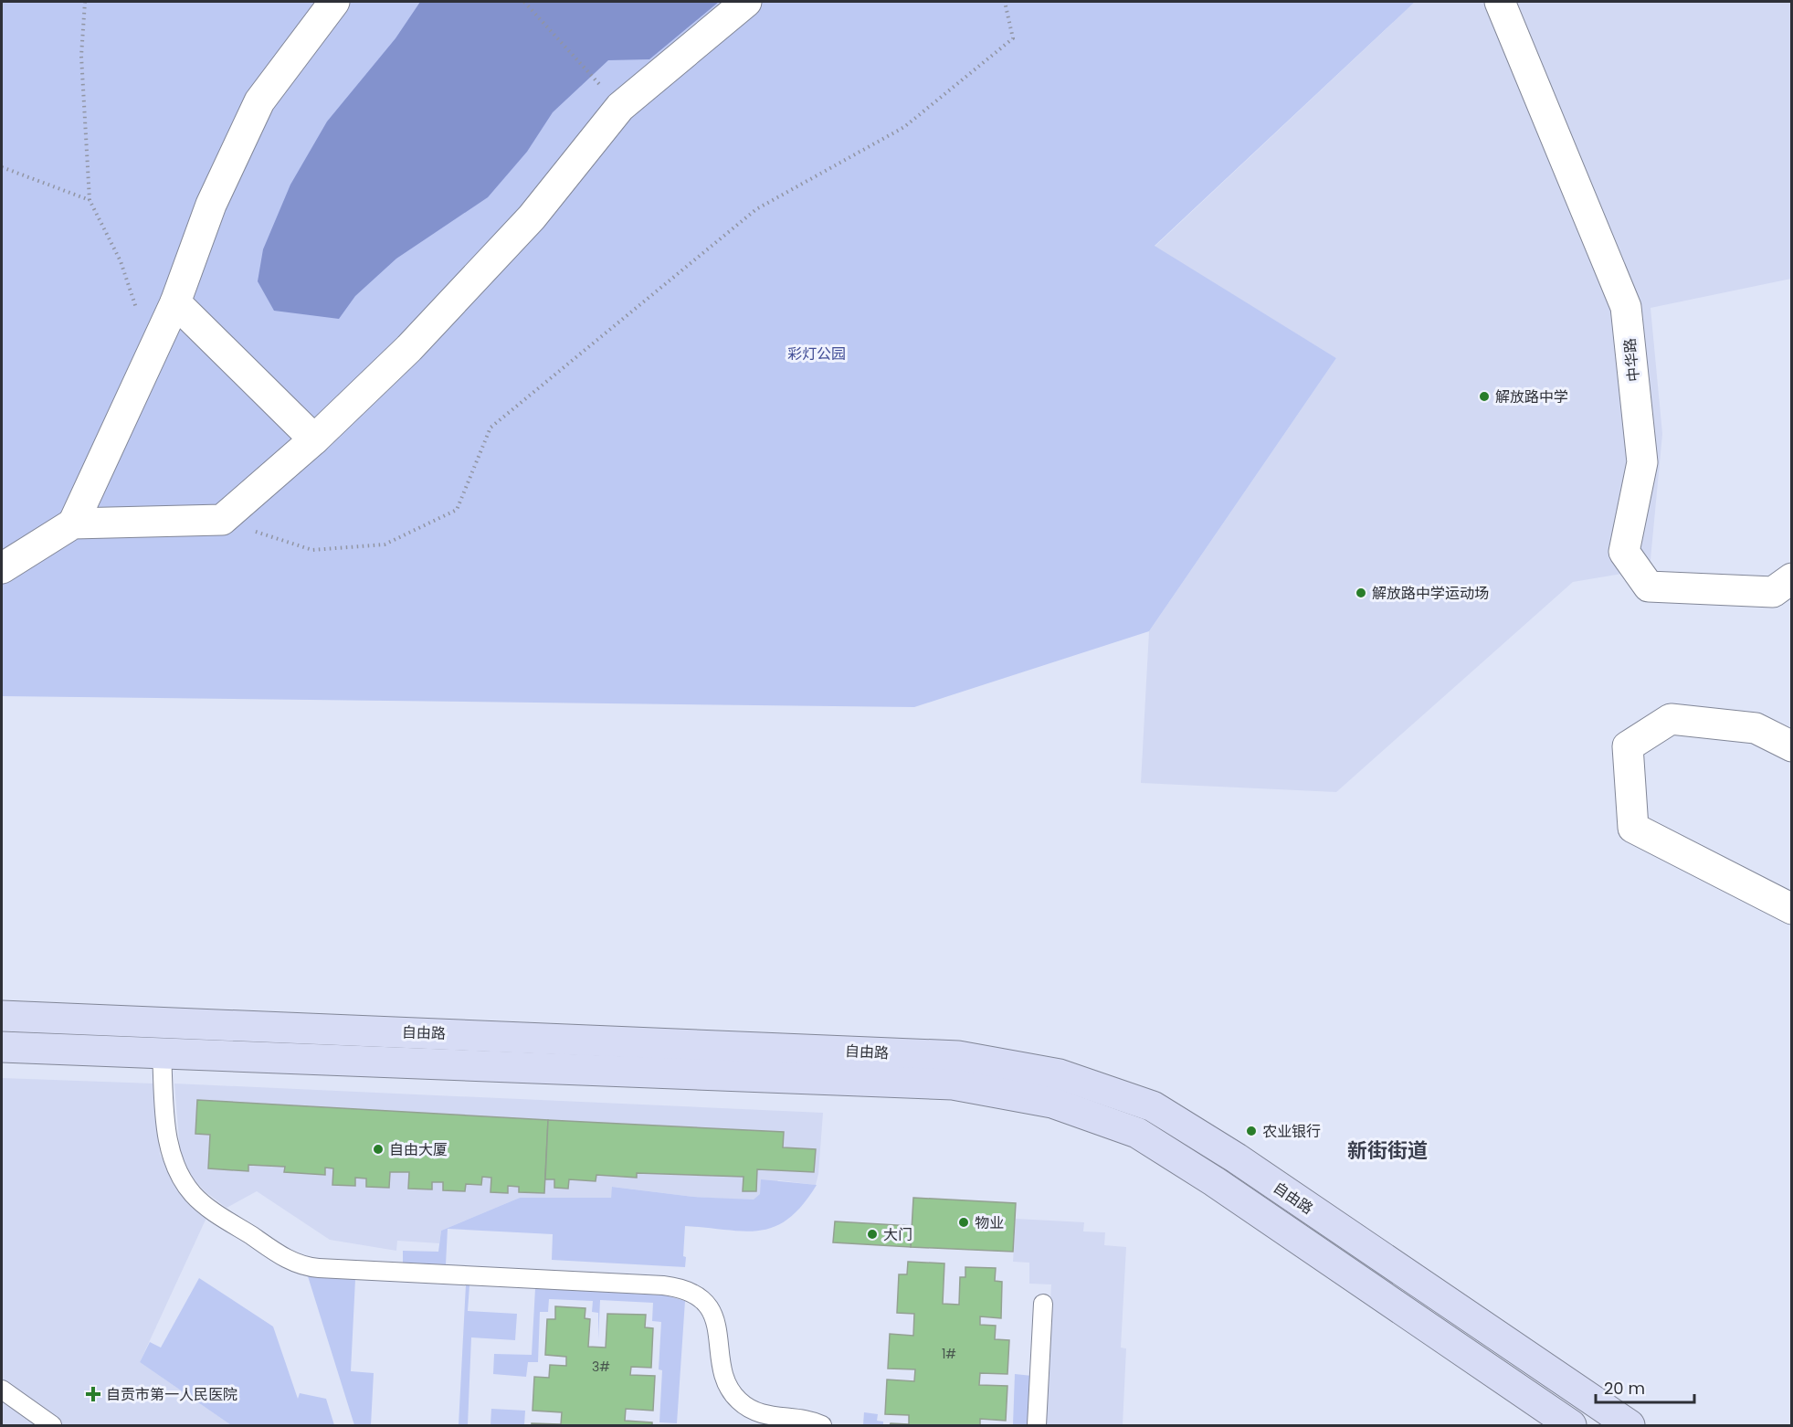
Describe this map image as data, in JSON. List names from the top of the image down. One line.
{"streets":{"main road":["自由路"],"street":["中华路"]},"districts":["新街街道"],"parks":["彩灯公园"],"places":{"other":["解放路中学","解放路中学运动场","农业银行","自由大厦","物业","大门"],"health":["自贡市第一人民医院"]},"house_numbers":["1#","3#"],"scale_bar":"20 m"}
